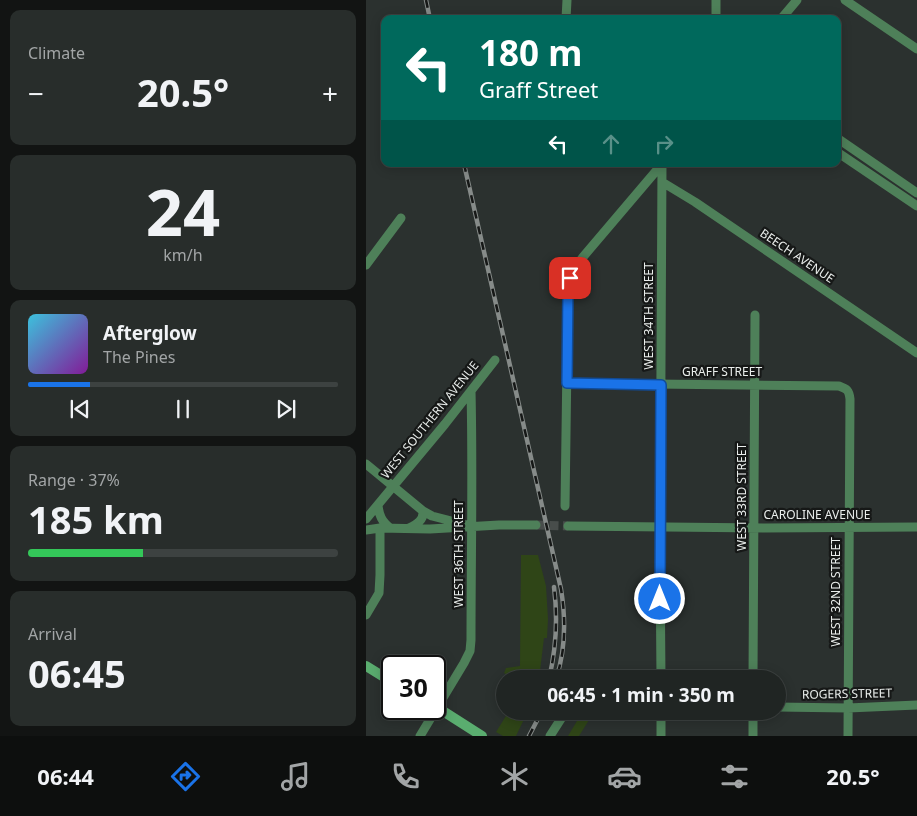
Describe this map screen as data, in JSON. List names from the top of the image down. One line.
{"streets":{"street":["BEECH AVENUE","WEST 34TH STREET","GRAFF STREET","WEST SOUTHERN AVENUE","WEST 33RD STREET","CAROLINE AVENUE","WEST 36TH STREET","WEST 32ND STREET","ROGERS STREET"]},"crossings":[["BEECH AVENUE","WEST 34TH STREET"],["WEST 34TH STREET","GRAFF STREET"],["WEST 34TH STREET","CAROLINE AVENUE"],["GRAFF STREET","WEST 33RD STREET"],["GRAFF STREET","WEST 32ND STREET"],["WEST SOUTHERN AVENUE","WEST 36TH STREET"],["WEST 33RD STREET","CAROLINE AVENUE"],["CAROLINE AVENUE","WEST 32ND STREET"],["WEST 32ND STREET","ROGERS STREET"]],"page":{"tile":["Climate",["24","km/h"],["Range · 37%","185 km"],["Arrival","06:45"]],"turn":["180 m","Graff Street"],"heat":["−","20.5°","+"],"song":["Afterglow","The Pines"],"limit":"30","trip":"06:45 · 1 min · 350 m","tabs":["06:44","20.5°"]}}
